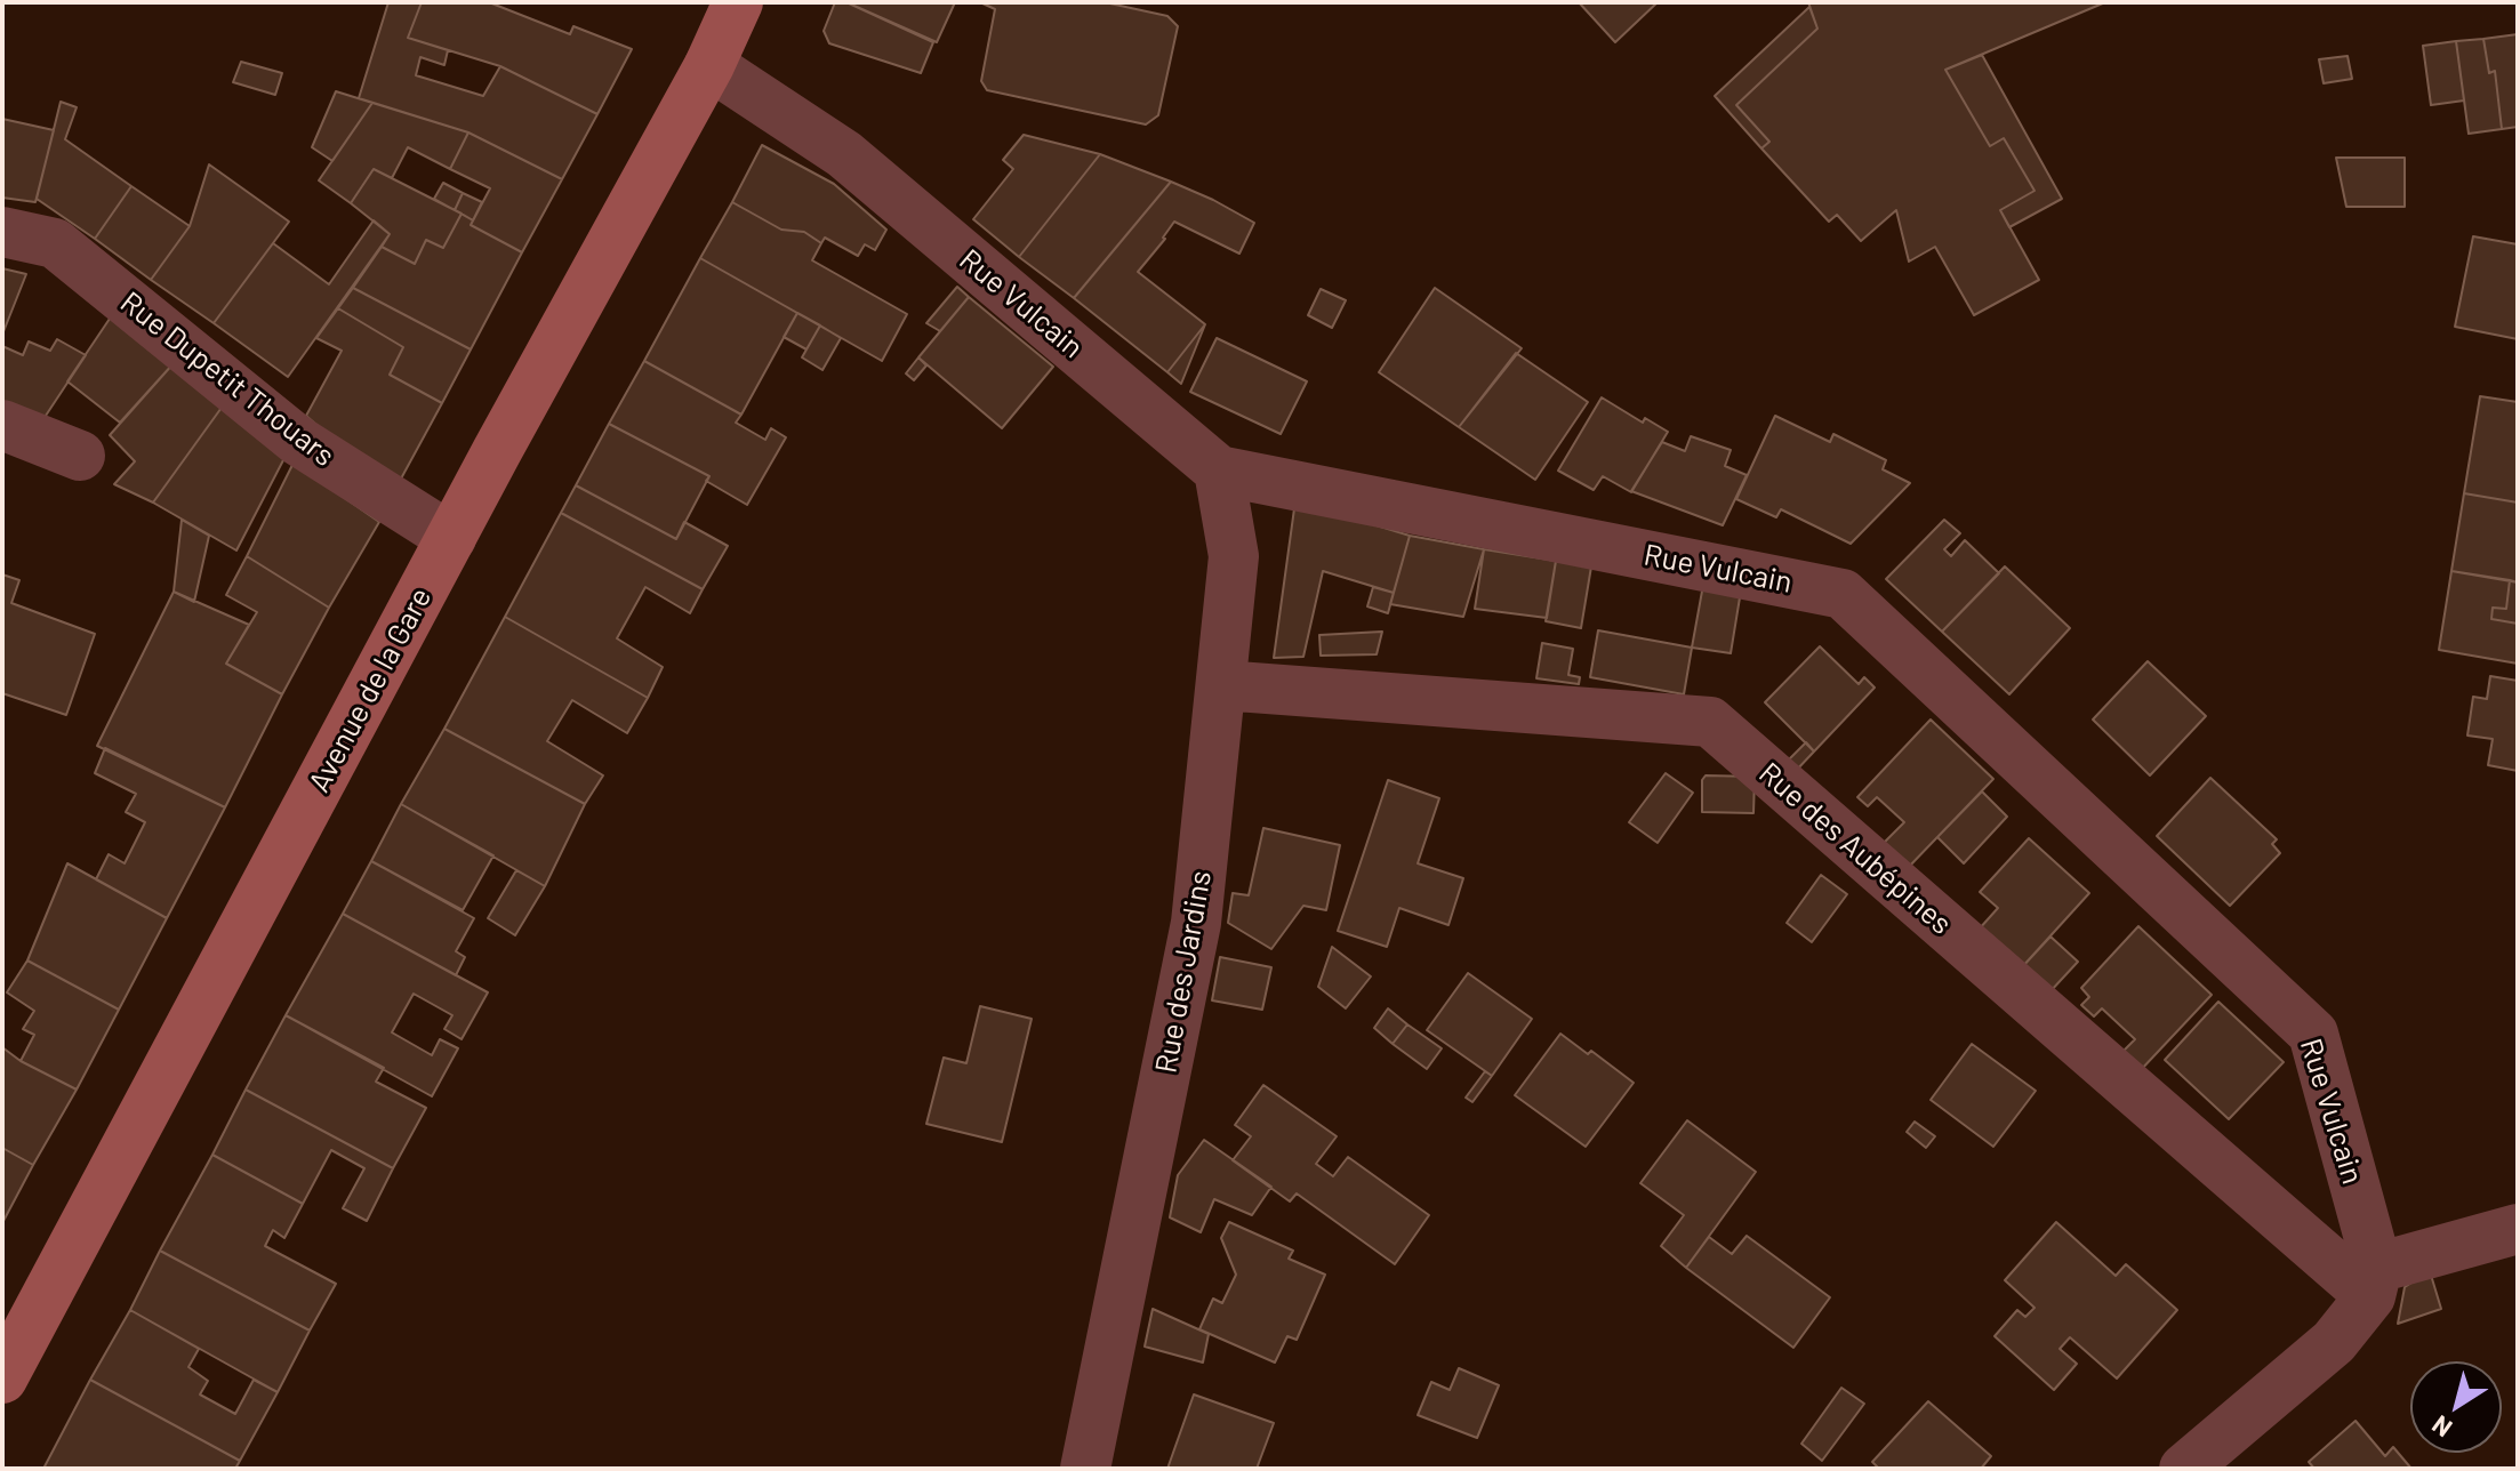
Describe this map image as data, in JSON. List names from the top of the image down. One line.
{"streets":{"main road":["Avenue de la Gare"],"street":["Rue Vulcain","Rue Dupetit Thouars","Rue des Aubépines","Rue des Jardins"]},"crossings":[["Rue Vulcain","Avenue de la Gare"],["Rue Vulcain","Rue des Aubépines"],["Rue Vulcain","Rue des Jardins"],["Rue Dupetit Thouars","Avenue de la Gare"],["Rue des Aubépines","Rue des Jardins"]],"north":"bottom left"}
